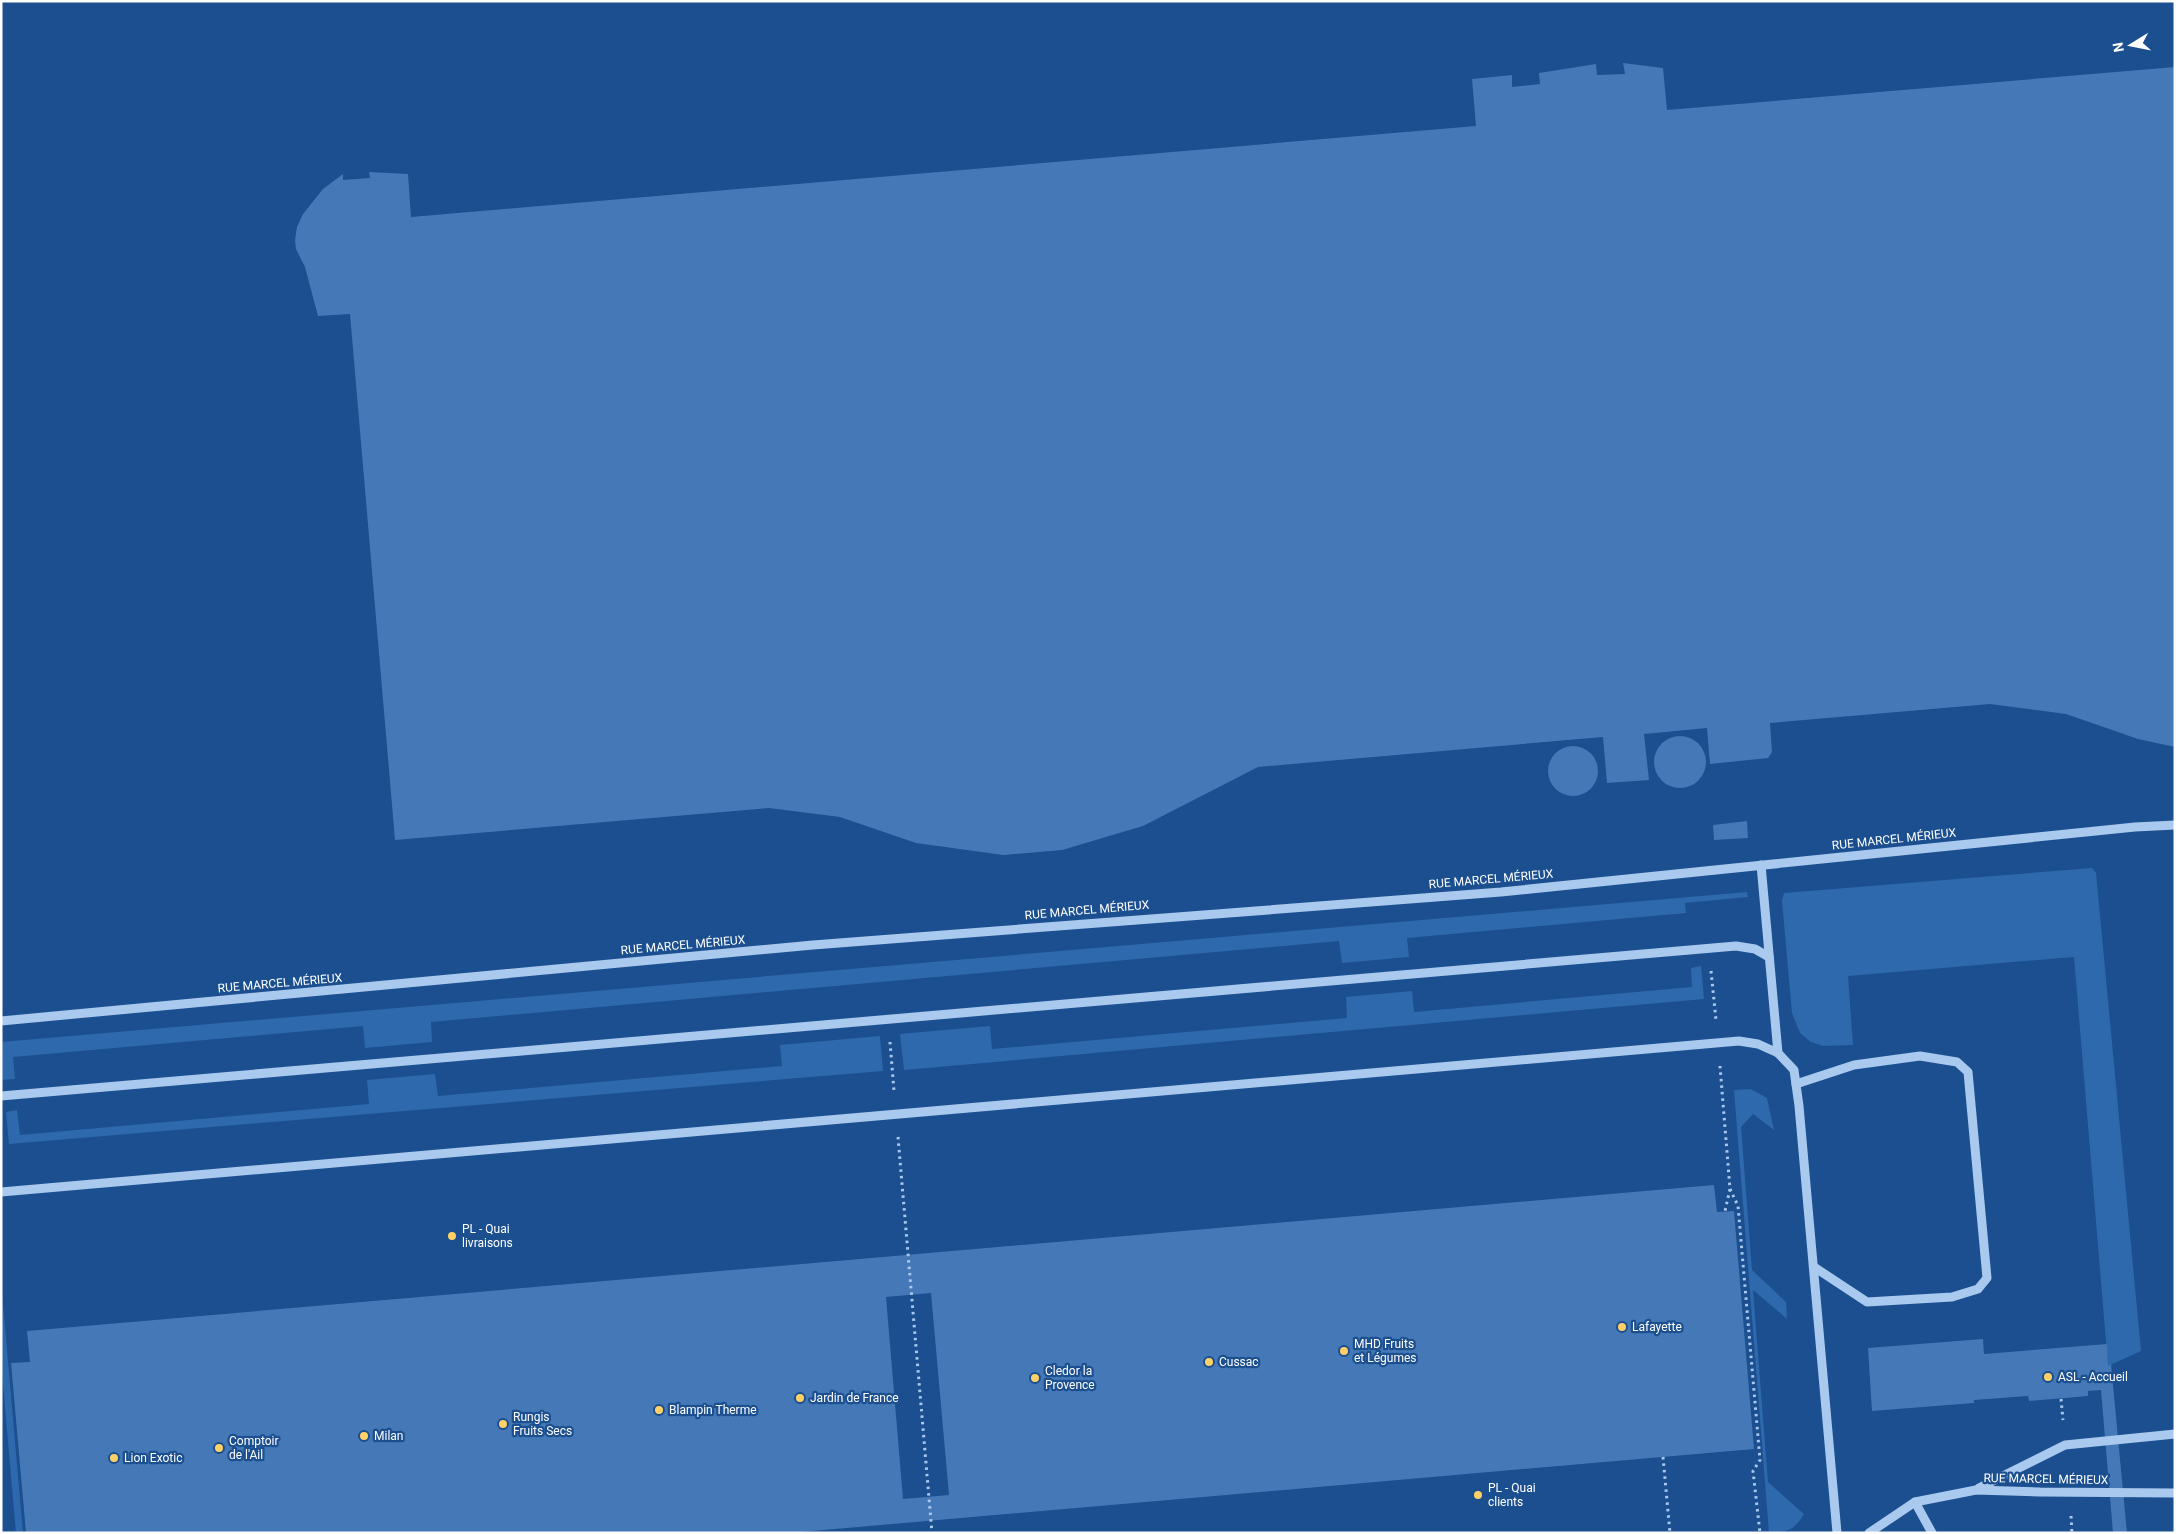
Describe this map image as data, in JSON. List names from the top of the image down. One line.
{"streets":{"street":["RUE MARCEL MÉRIEUX"]},"places":["PL - Quai livraisons","Lafayette","MHD Fruits et Légumes","Cussac","ASL - Accueil","Cledor la Provence","Jardin de France","Blampin Therme","Rungis Fruits Secs","Milan","Comptoir de l'Ail","Lion Exotic","PL - Quai clients"],"north":"left"}
